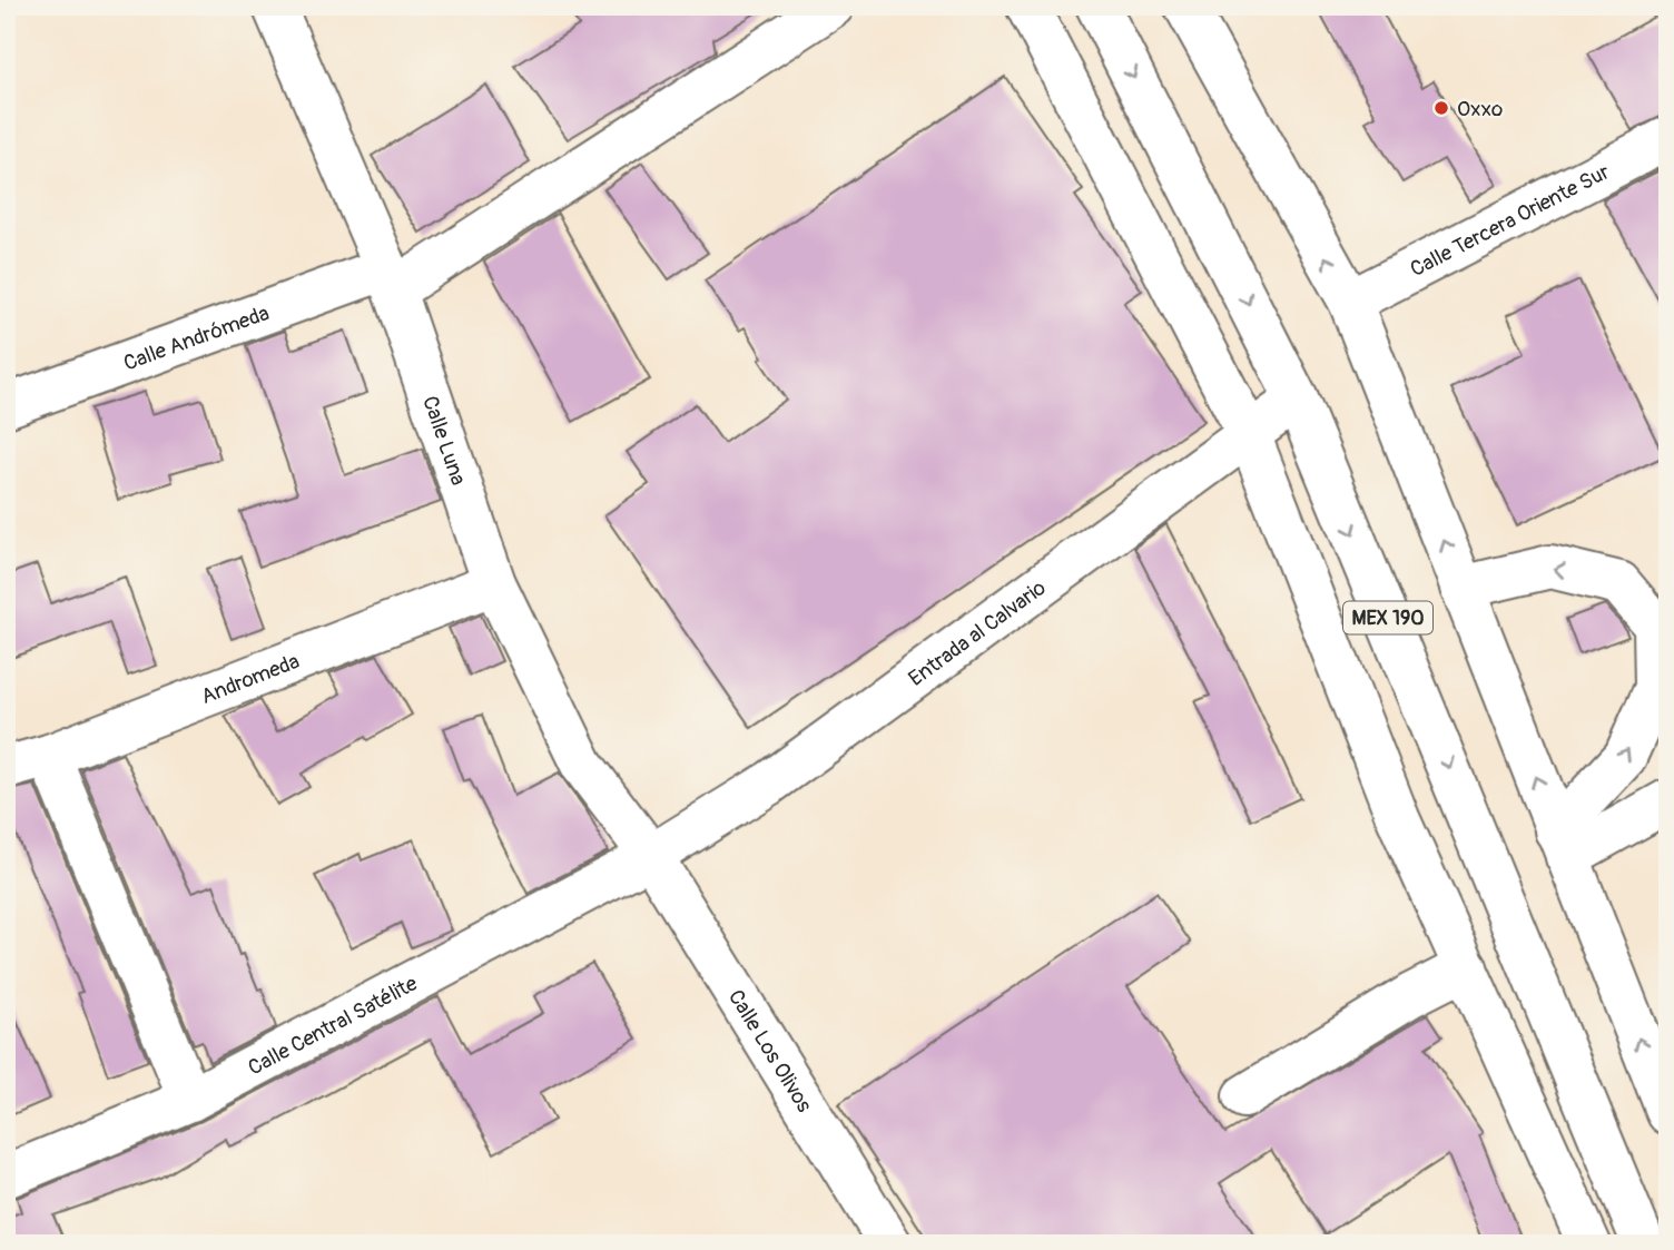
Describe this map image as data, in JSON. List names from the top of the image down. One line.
{"streets":{"street":["Calle Tercera Oriente Sur","Calle Andrómeda","Calle Luna","MEX 190","Entrada al Calvario","Andromeda","Calle Central Satélite","Calle Los Olivos"]},"crossings":[["Calle Andrómeda","Calle Luna"],["Calle Luna","Entrada al Calvario"],["Calle Luna","Andromeda"],["Calle Luna","Calle Central Satélite"],["Calle Luna","Calle Los Olivos"],["MEX 190","Entrada al Calvario"],["Entrada al Calvario","Calle Central Satélite"],["Entrada al Calvario","Calle Los Olivos"],["Calle Central Satélite","Calle Los Olivos"]],"places":["Oxxo"]}
